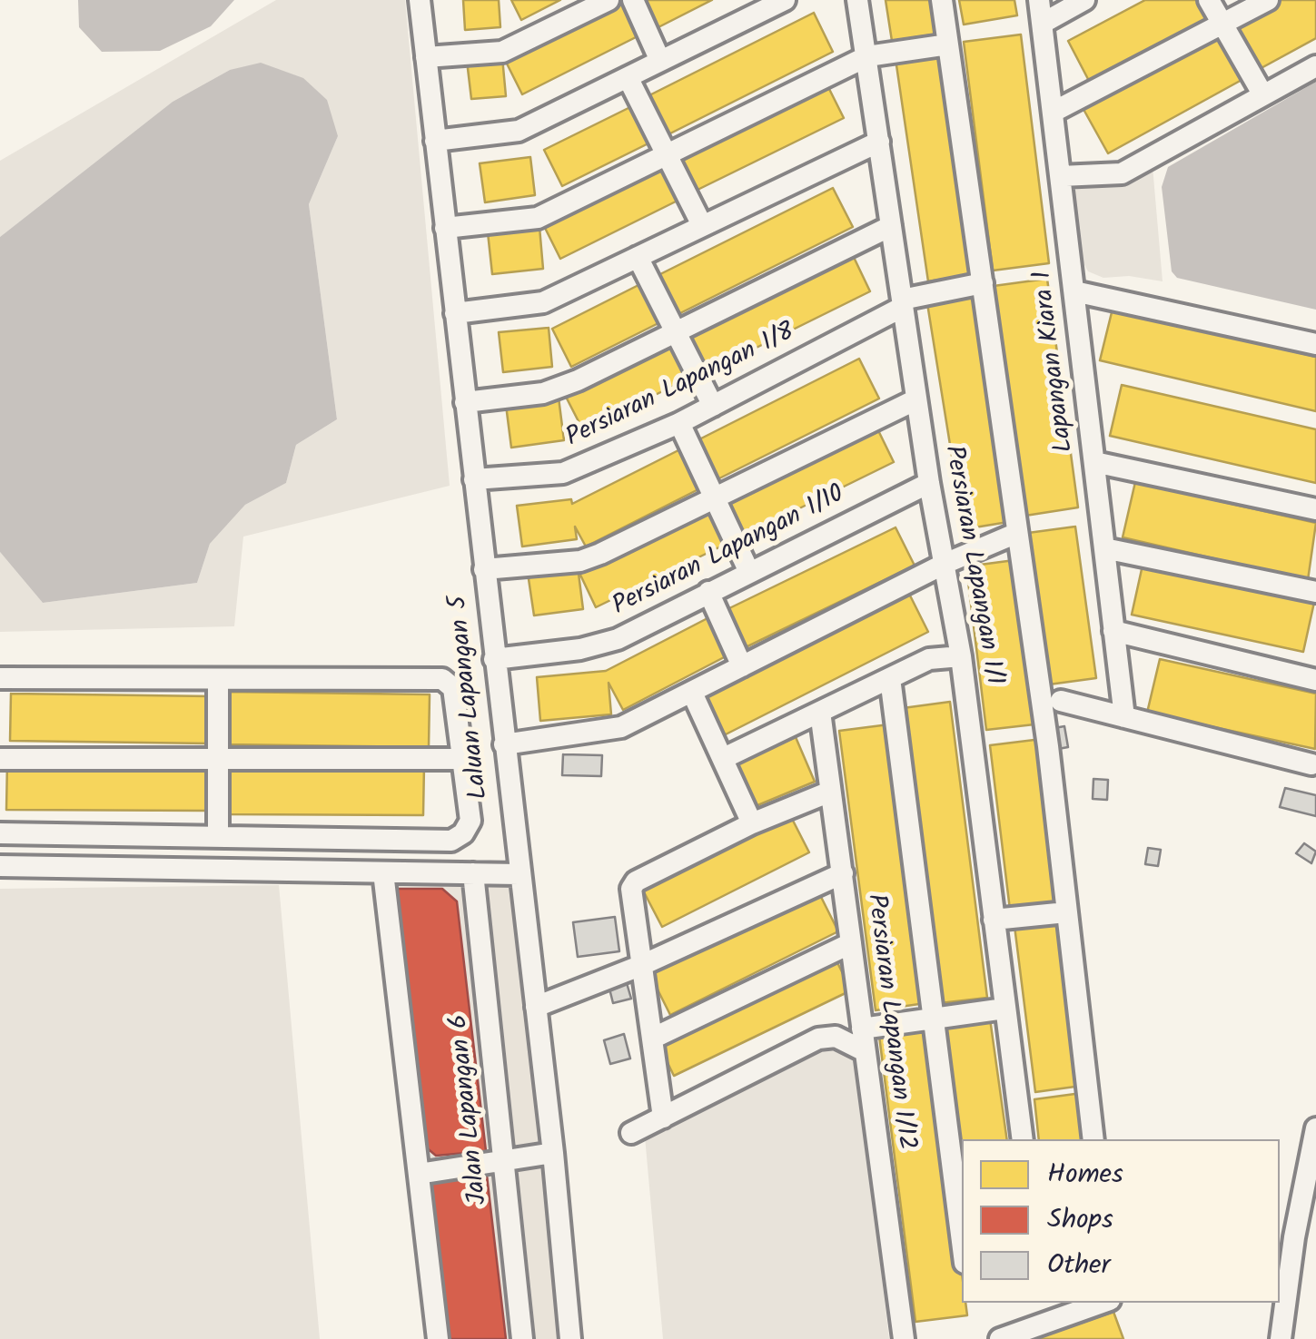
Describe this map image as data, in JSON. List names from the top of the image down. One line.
{"streets":{"street":["Lapangan Kiara 1","Persiaran Lapangan 1/8","Persiaran Lapangan 1/10","Persiaran Lapangan 1/1","Laluan Lapangan 5","Persiaran Lapangan 1/12","Jalan Lapangan 6"]},"crossings":[["Persiaran Lapangan 1/8","Persiaran Lapangan 1/1"],["Persiaran Lapangan 1/8","Laluan Lapangan 5"],["Persiaran Lapangan 1/10","Persiaran Lapangan 1/1"],["Persiaran Lapangan 1/10","Laluan Lapangan 5"]],"legend":["Homes","Shops","Other"]}
